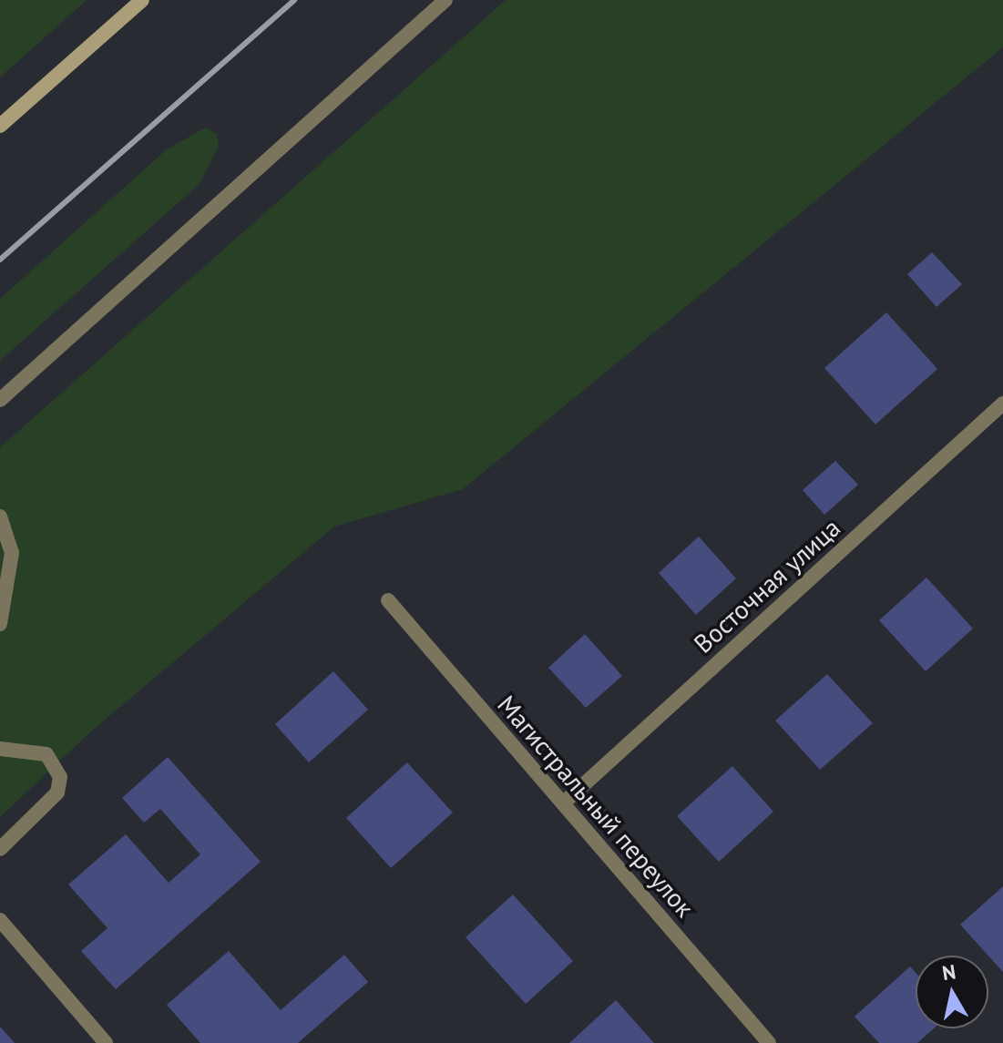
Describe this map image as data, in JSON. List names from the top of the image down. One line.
{"streets":{"street":["Восточная улица","Магистральный переулок"]},"crossings":[["Восточная улица","Магистральный переулок"]],"north":"top"}
